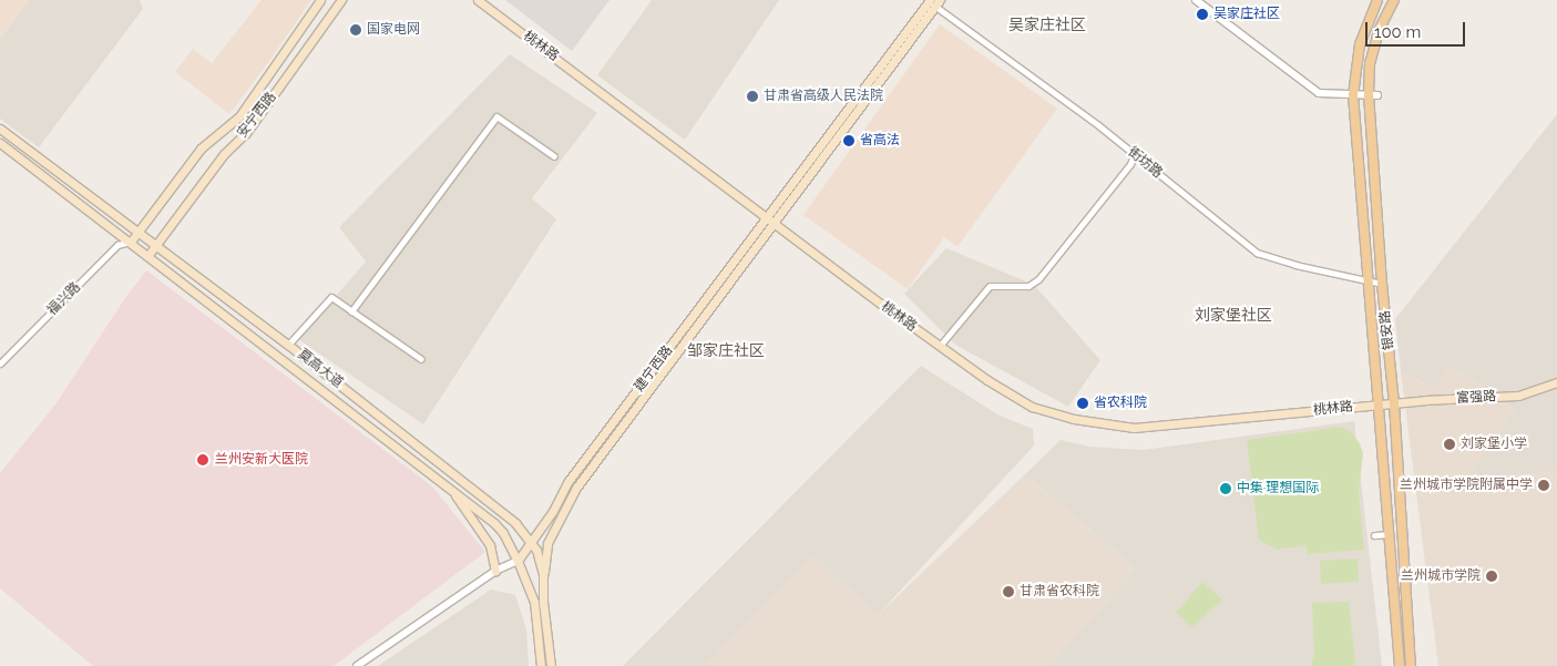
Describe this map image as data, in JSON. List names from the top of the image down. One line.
{"streets":{"main road":["桃林路","安宁西路","银安路","莫高大道","建宁西路","富强路"],"street":["街坊路","福兴路"]},"crossings":[["桃林路","银安路"],["桃林路","建宁西路"],["桃林路","富强路"],["安宁西路","福兴路"],["安宁西路","莫高大道"],["街坊路","银安路"],["街坊路","建宁西路"],["福兴路","莫高大道"],["银安路","富强路"],["莫高大道","建宁西路"]],"districts":["吴家庄社区","刘家堡社区","邹家庄社区"],"places":["吴家庄社区","国家电网","甘肃省高级人民法院","省高法","省农科院","刘家堡小学","兰州安新大医院","兰州城市学院附属中学","中集·理想国际","兰州城市学院","甘肃省农科院"],"scale_bar":"100 m"}
